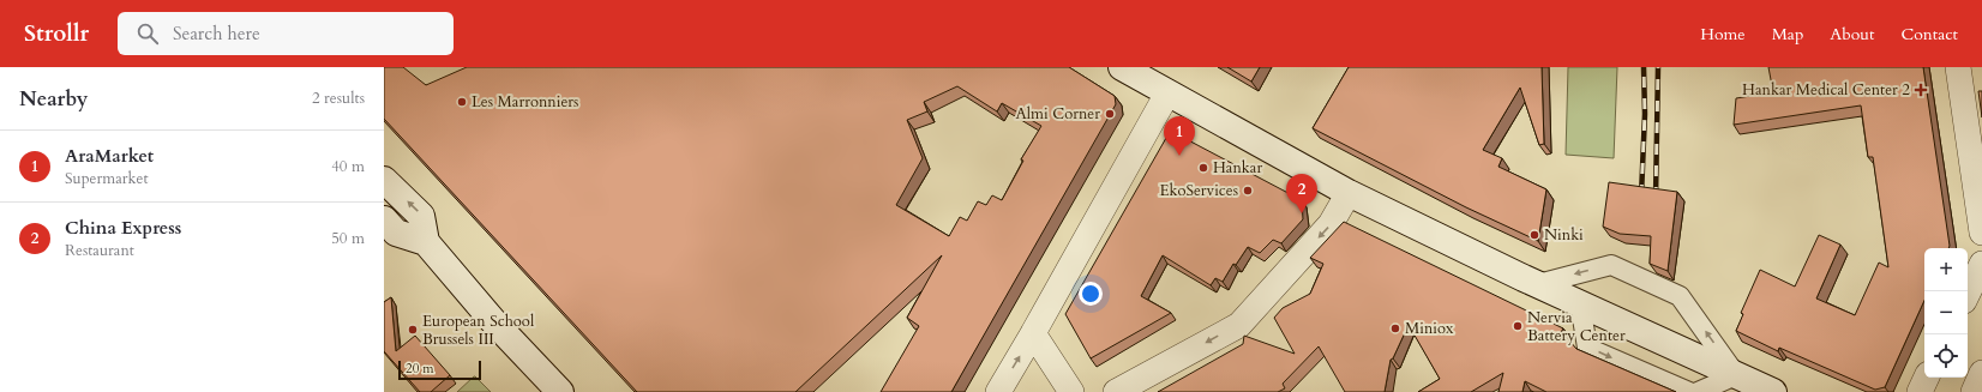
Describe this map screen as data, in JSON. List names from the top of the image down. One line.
{"places":{"health":["Hankar Medical Center 2"],"other":["Les Marronniers","Almi Corner","Hankar","EkoServices","Ninki","Nervia Battery Center","Miniox","European School Brussels III"]},"scale_bar":"20 m","page":{"header":"Strollr","search":"Search here","nav":["Home","Map","About","Contact"],"heading":["Nearby","2 results"],"pins":["1","2"],"list":[{"mark":"1","name":"AraMarket","note":"Supermarket","value":"40 m"},{"mark":"2","name":"China Express","note":"Restaurant","value":"50 m"}],"map_buttons":["+","−"],"scale":"20 m"}}
